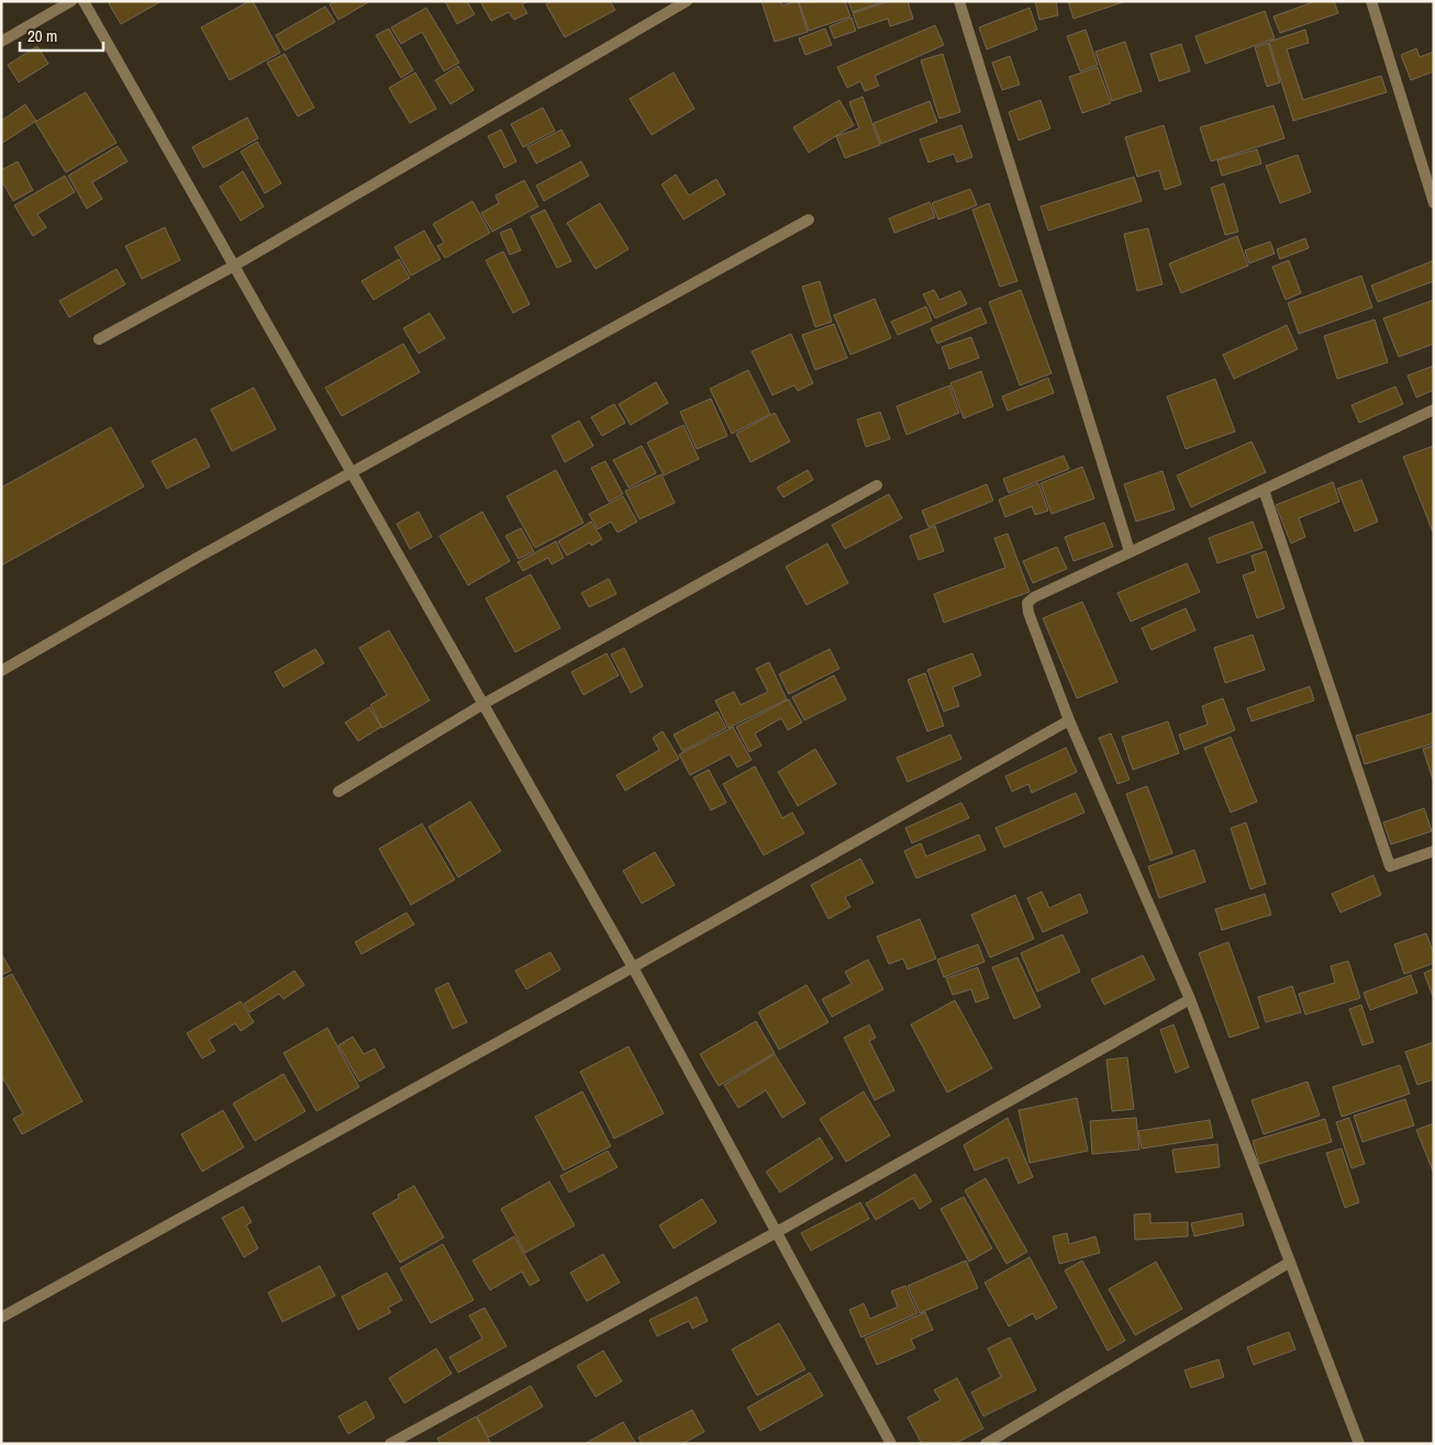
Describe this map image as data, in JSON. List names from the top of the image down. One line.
{"scale_bar":"20 m"}
